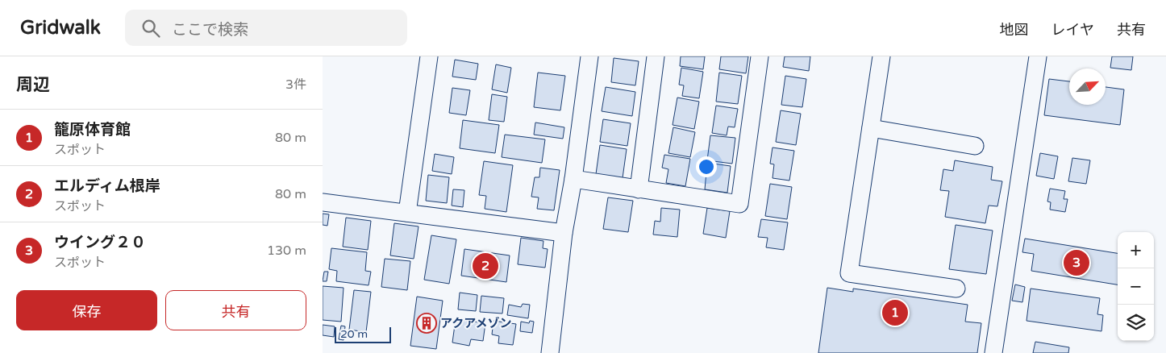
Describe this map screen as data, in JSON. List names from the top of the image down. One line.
{"places":{"building":["アクアメゾン"]},"scale_bar":"20 m","north":"top right","page":{"header":"Gridwalk","search":"ここで検索","nav":["地図","レイヤ","共有"],"heading":["周辺","3件"],"list":[{"mark":"1","name":"籠原体育館","note":"スポット","value":"80 m"},{"mark":"2","name":"エルディム根岸","note":"スポット","value":"80 m"},{"mark":"3","name":"ウイング２０","note":"スポット","value":"130 m"}],"map_buttons":["+","−"],"pins":["3","2","1"],"buttons":["保存","共有"],"scale":"20 m"}}
